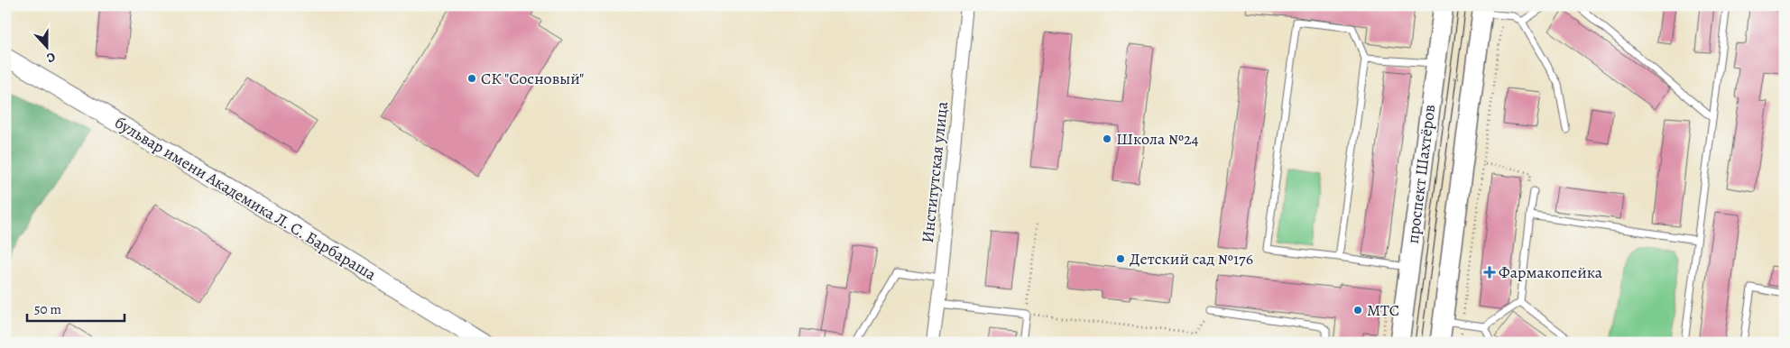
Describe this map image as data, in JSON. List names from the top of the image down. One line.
{"streets":{"main road":["проспект Шахтёров"],"street":["Институтская улица","бульвар имени Академика Л. С. Барбараша"]},"places":{"other":["СК \"Сосновый\"","Школа №24","Детский сад №176","МТС"],"health":["Фармакопейка"]},"scale_bar":"50 m","north":"bottom"}
